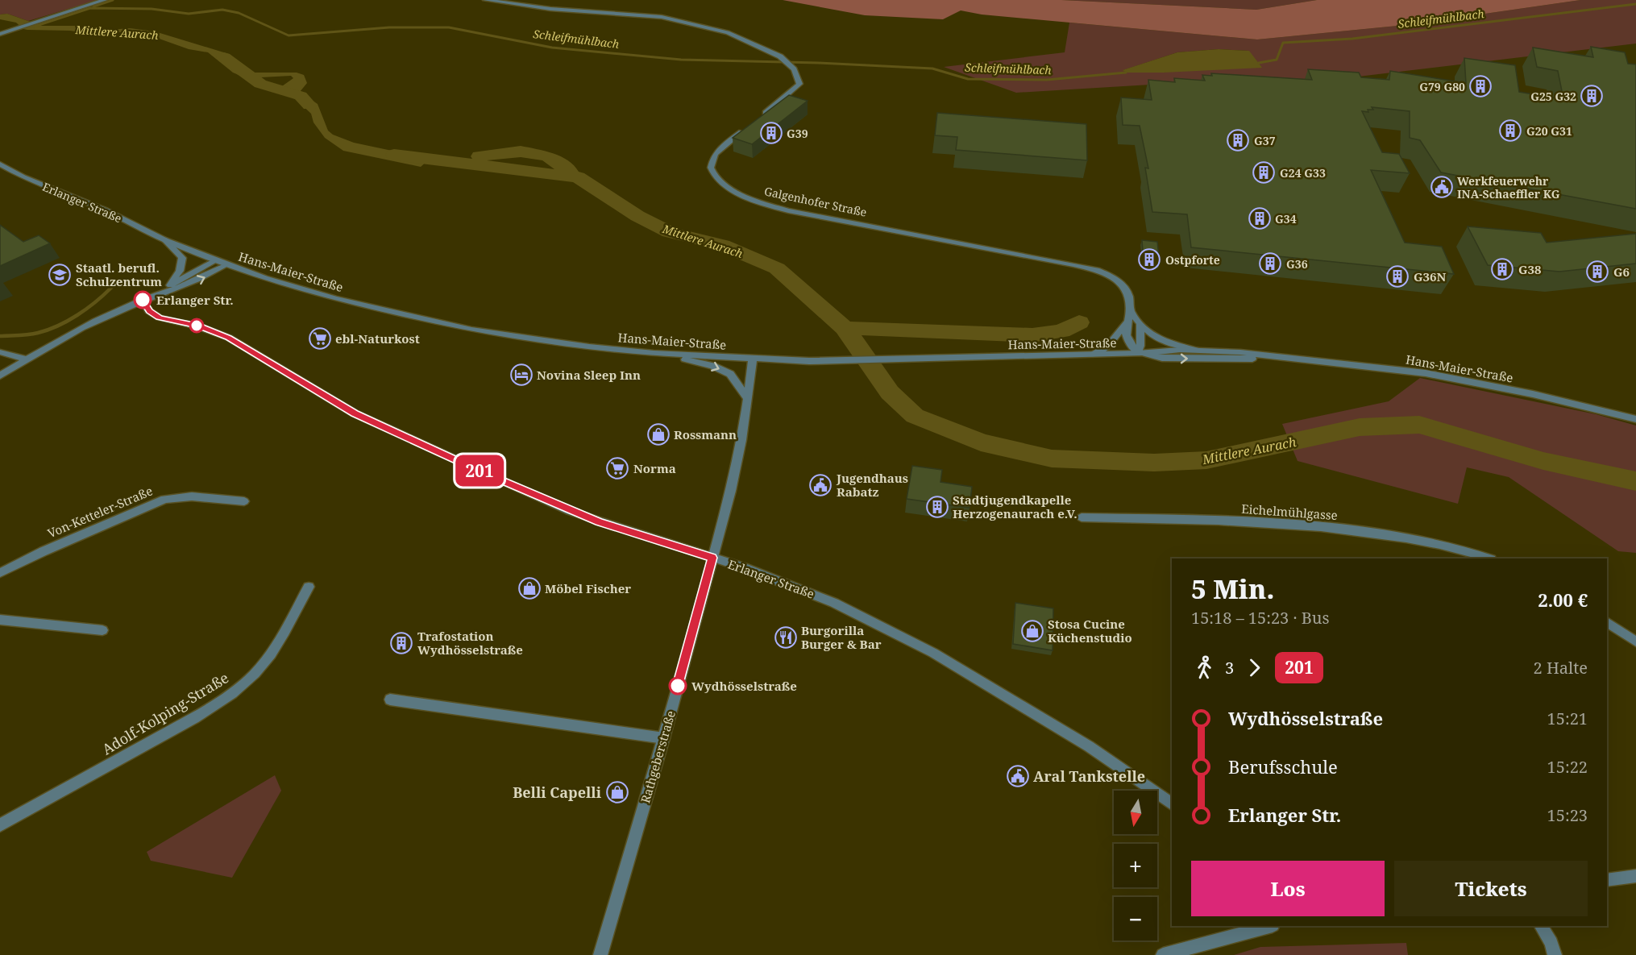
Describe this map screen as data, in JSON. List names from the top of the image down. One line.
{"streets":{"street":["Galgenhofer Straße","Erlanger Straße","Hans-Maier-Straße","Von-Ketteler-Straße","Eichelmühlgasse","Adolf-Kolping-Straße","Rathgeberstraße"]},"crossings":[["Galgenhofer Straße","Hans-Maier-Straße"],["Erlanger Straße","Hans-Maier-Straße"],["Erlanger Straße","Rathgeberstraße"],["Hans-Maier-Straße","Rathgeberstraße"]],"water":["Schleifmühlbach","Mittlere Aurach"],"places":{"building":["G79 G80","G25 G32","G20 G31","G39","G37","G24 G33","G34","Ostpforte","G36","G38","G6","G36N","Stadtjugendkapelle Herzogenaurach e.V.","Trafostation Wydhösselstraße"],"public building":["Werkfeuerwehr INA-Schaeffler KG","Jugendhaus Rabatz","Aral Tankstelle"],"school or university":["Staatl. berufl. Schulzentrum"],"other":["Erlanger Str.","Wydhösselstraße"],"supermarket":["ebl-Naturkost","Norma"],"hotel":["Novina Sleep Inn"],"shop":["Rossmann","Möbel Fischer","Stosa Cucine Küchenstudio","Belli Capelli"],"restaurant":["Burgorilla Burger & Bar"]},"lines":["bus line 201"],"north":"bottom","page":{"on_map":"201","heading":["5 Min.","15:18 – 15:23 · Bus","2.00 €"],"legs":["3","201","2 Halte"],"list":[{"name":"Wydhösselstraße","value":"15:21"},{"name":"Berufsschule","value":"15:22"},{"name":"Erlanger Str.","value":"15:23"}],"map_buttons":["+","−"],"buttons":["Los","Tickets"]}}
